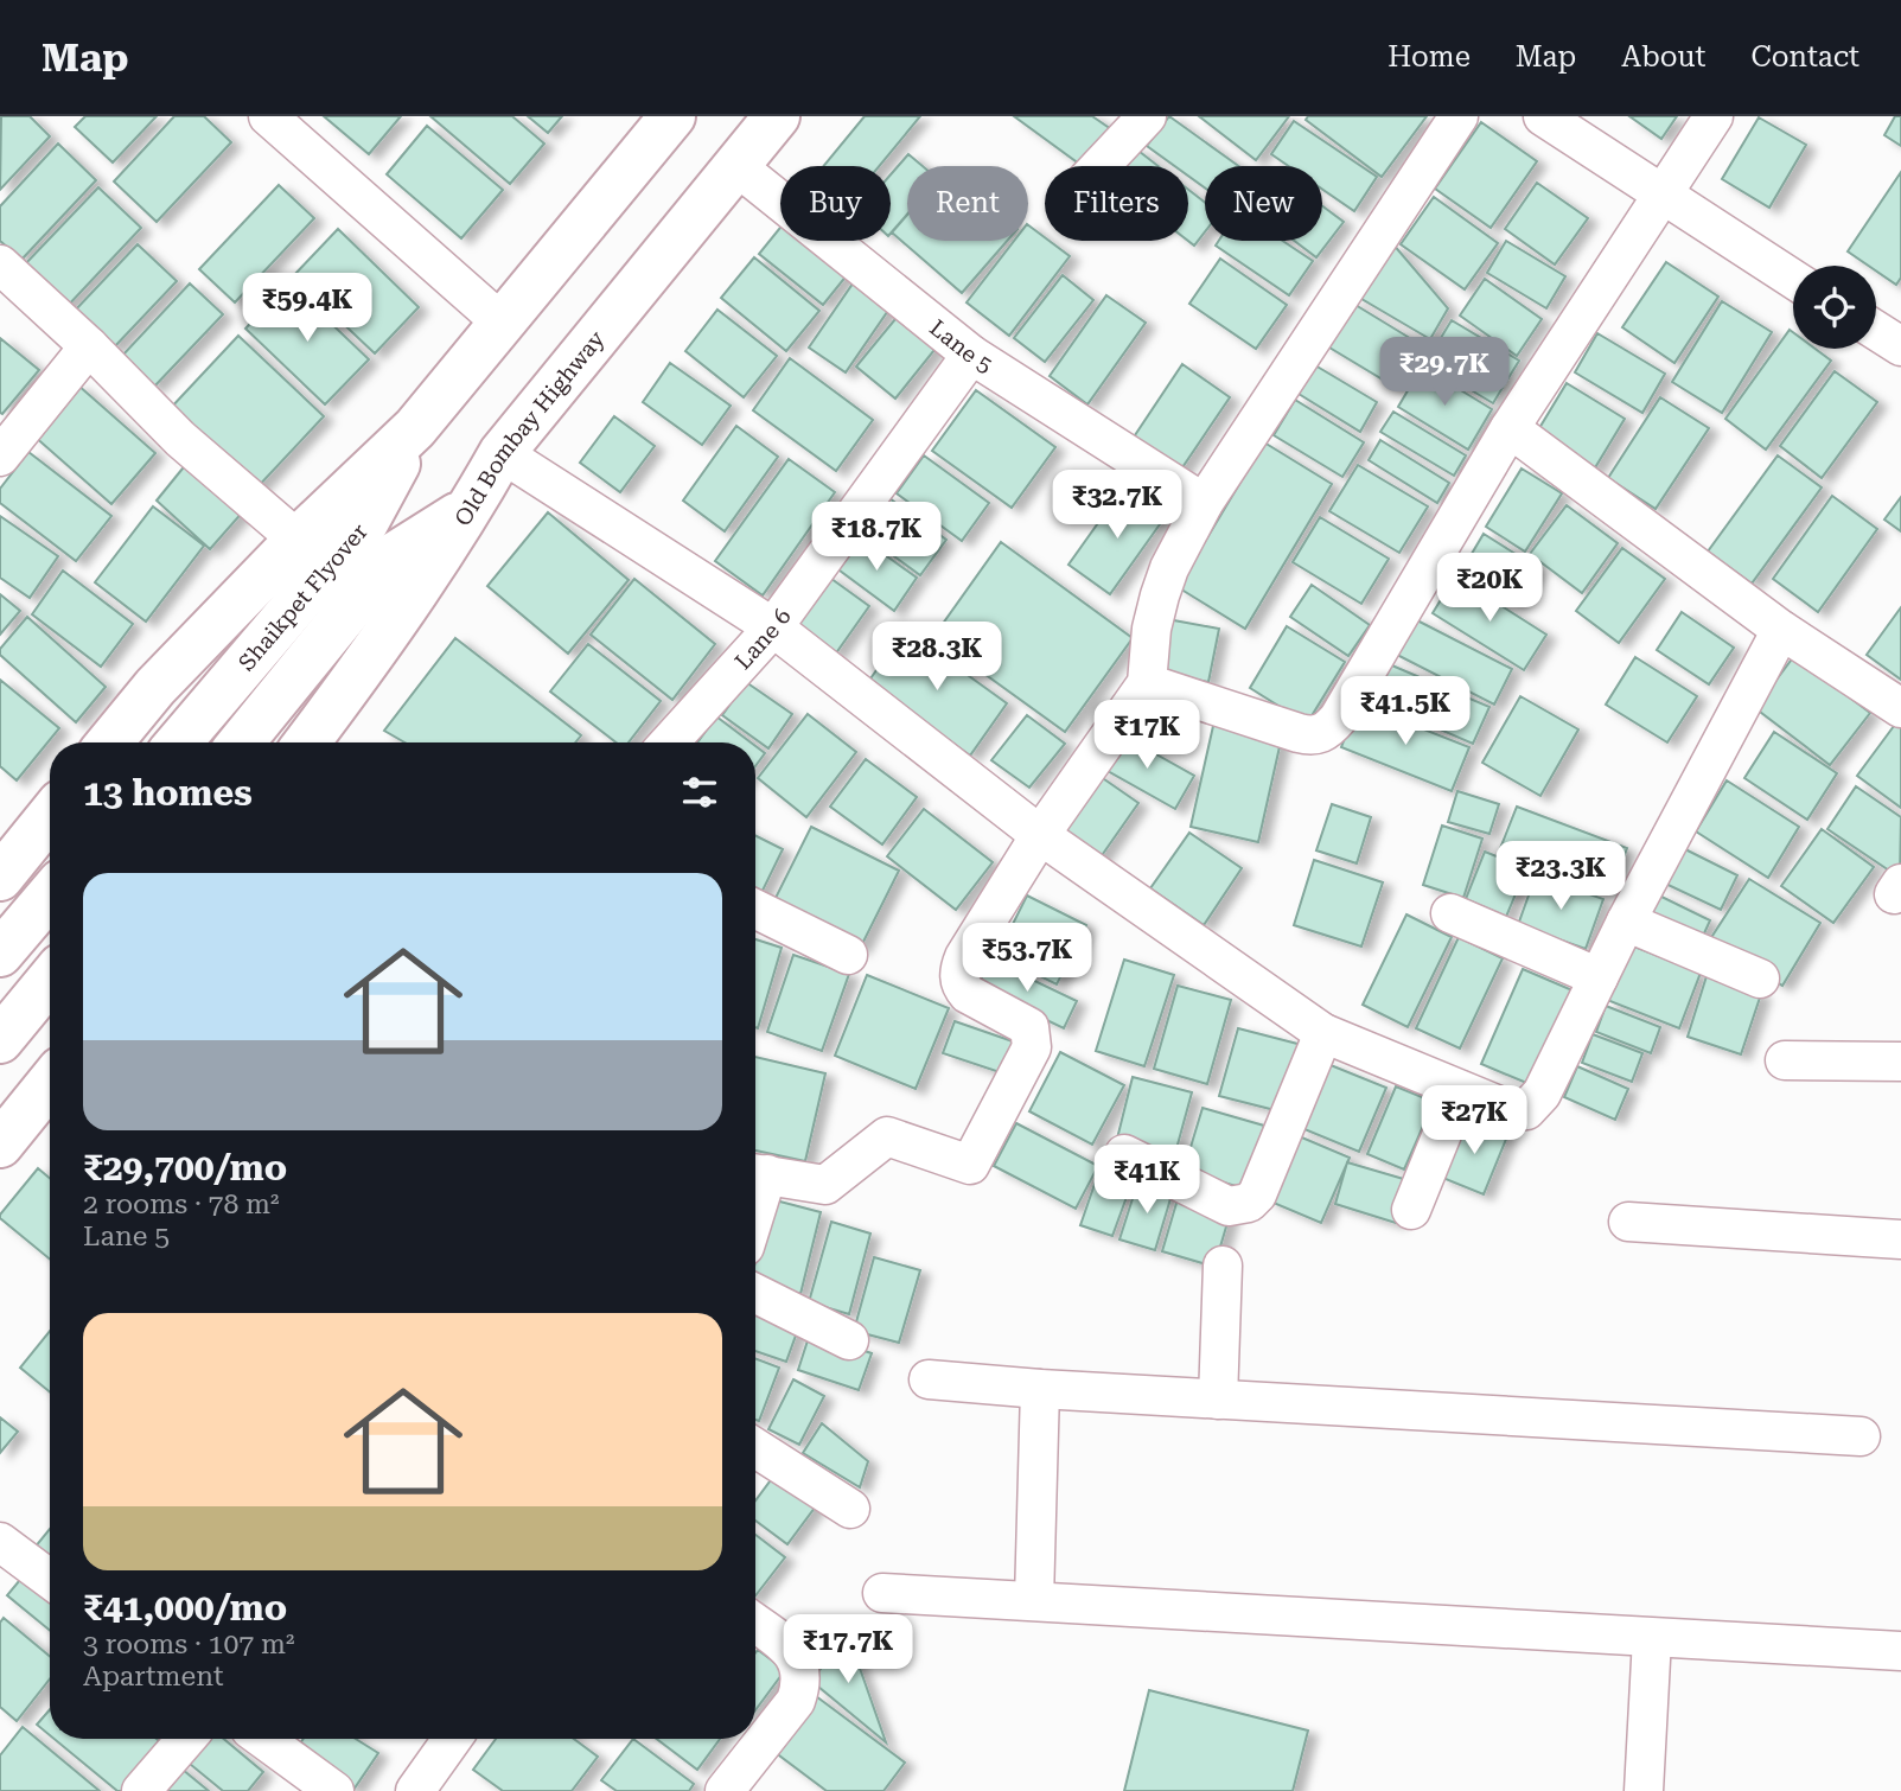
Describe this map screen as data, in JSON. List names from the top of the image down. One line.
{"streets":{"main road":["Old Bombay Highway","Shaikpet Flyover"],"street":["Lane 5","Lane 6"]},"crossings":[["Lane 5","Old Bombay Highway"],["Lane 5","Lane 6"],["Old Bombay Highway","Shaikpet Flyover"]],"page":{"header":"Map","nav":["Home","Map","About","Contact"],"chip":["Buy","Rent","Filters","New"],"price":["₹59.4K","₹29.7K","₹32.7K","₹18.7K","₹20K","₹28.3K","₹41.5K","₹17K","₹23.3K","₹53.7K","₹27K","₹41K","₹17.7K"],"heading":"13 homes","list":[{"name":"₹29,700/mo","note":"2 rooms · 78 m² · Lane 5"},{"name":"₹41,000/mo","note":"3 rooms · 107 m² · Apartment"}]}}
